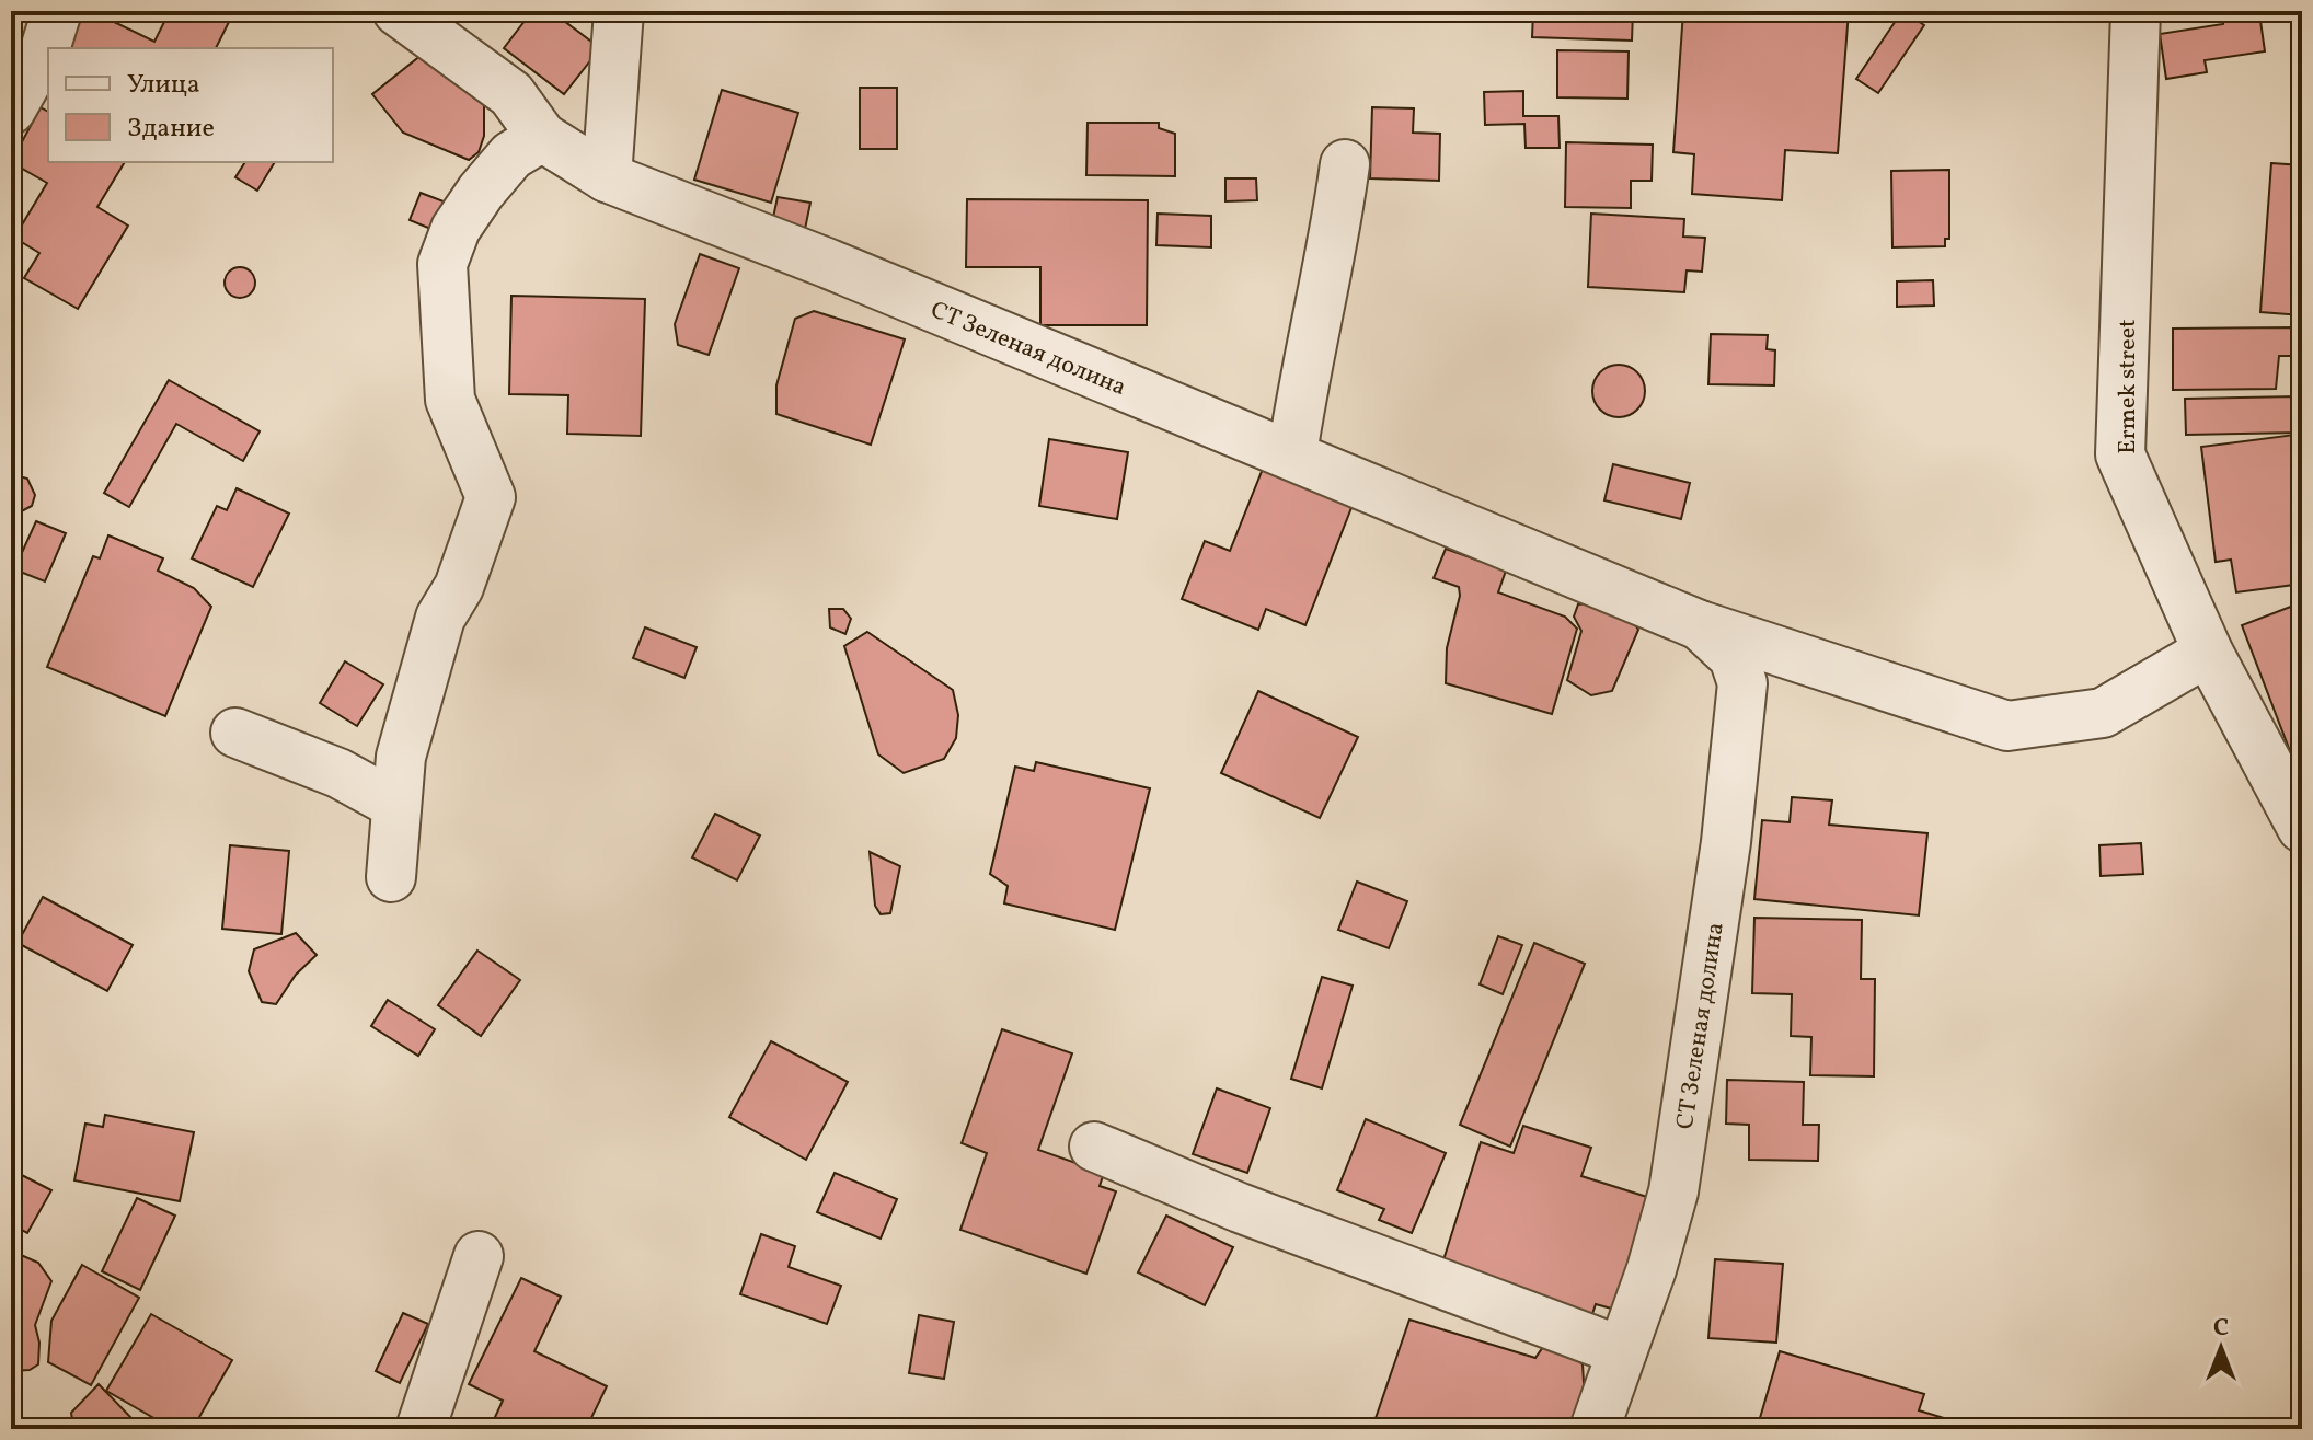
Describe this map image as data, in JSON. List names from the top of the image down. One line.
{"streets":{"street":["СТ Зеленая долина","Ermek street"]},"crossings":[["СТ Зеленая долина","Ermek street"]],"legend":["Улица","Здание"],"north":"top"}
